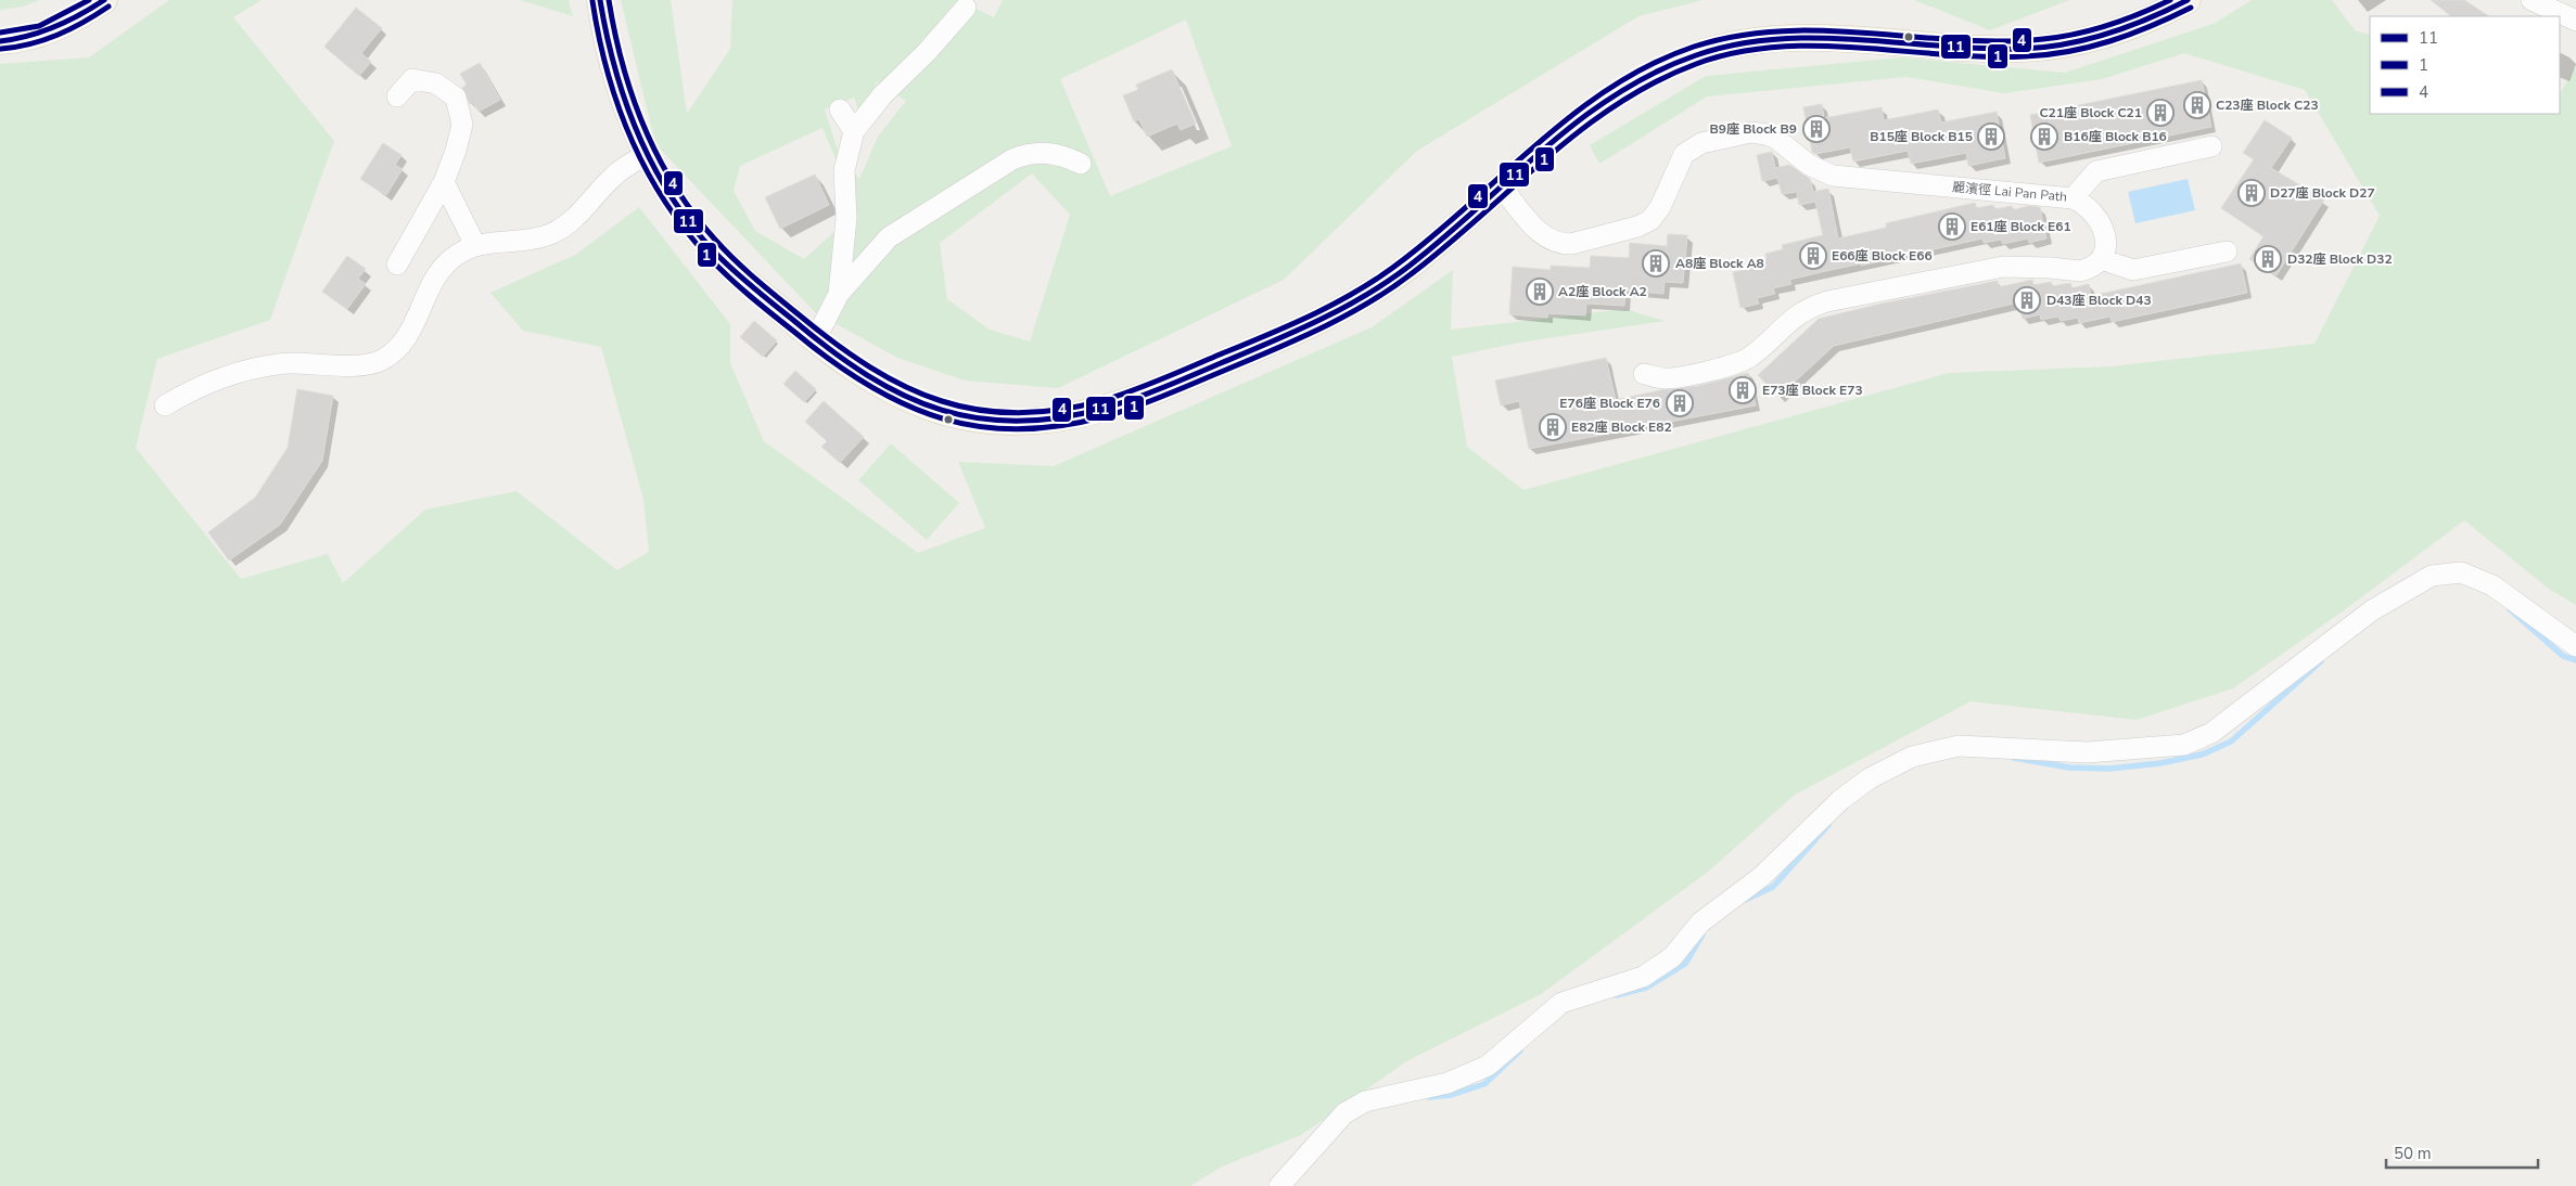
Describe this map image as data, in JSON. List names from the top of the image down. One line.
{"streets":{"street":["麗濱徑 Lai Pan Path"]},"places":{"building":["C23座 Block C23","C21座 Block C21","B9座 Block B9","B15座 Block B15","B16座 Block B16","D27座 Block D27","E61座 Block E61","E66座 Block E66","D32座 Block D32","A8座 Block A8","A2座 Block A2","D43座 Block D43","E73座 Block E73","E76座 Block E76","E82座 Block E82"]},"lines":["transit line 11","transit line 4","transit line 1"],"legend":["11","1","4"],"scale_bar":"50 m"}
